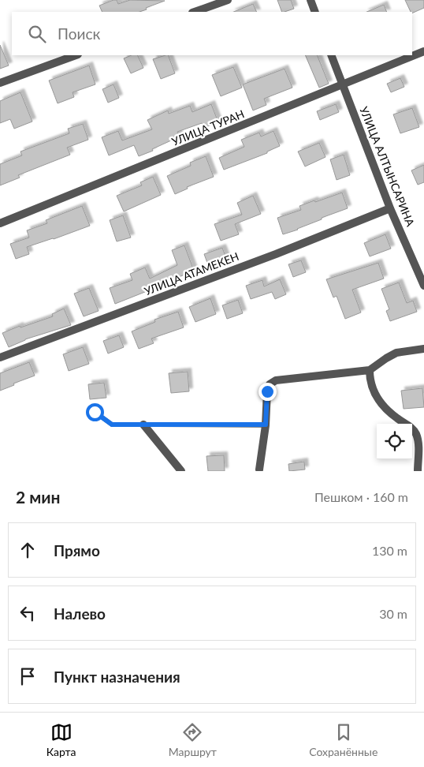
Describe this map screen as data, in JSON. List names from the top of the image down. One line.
{"streets":{"street":["УЛИЦА ТУРАН","УЛИЦА АЛТЫНСАРИНА","УЛИЦА АТАМЕКЕН"]},"crossings":[["УЛИЦА ТУРАН","УЛИЦА АЛТЫНСАРИНА"],["УЛИЦА АЛТЫНСАРИНА","УЛИЦА АТАМЕКЕН"]],"page":{"search":"Поиск","heading":["2 мин","Пешком · 160 m"],"list":[["Прямо","130 m"],["Налево","30 m"],"Пункт назначения"],"nav":["Карта","Маршрут","Сохранённые"]}}
